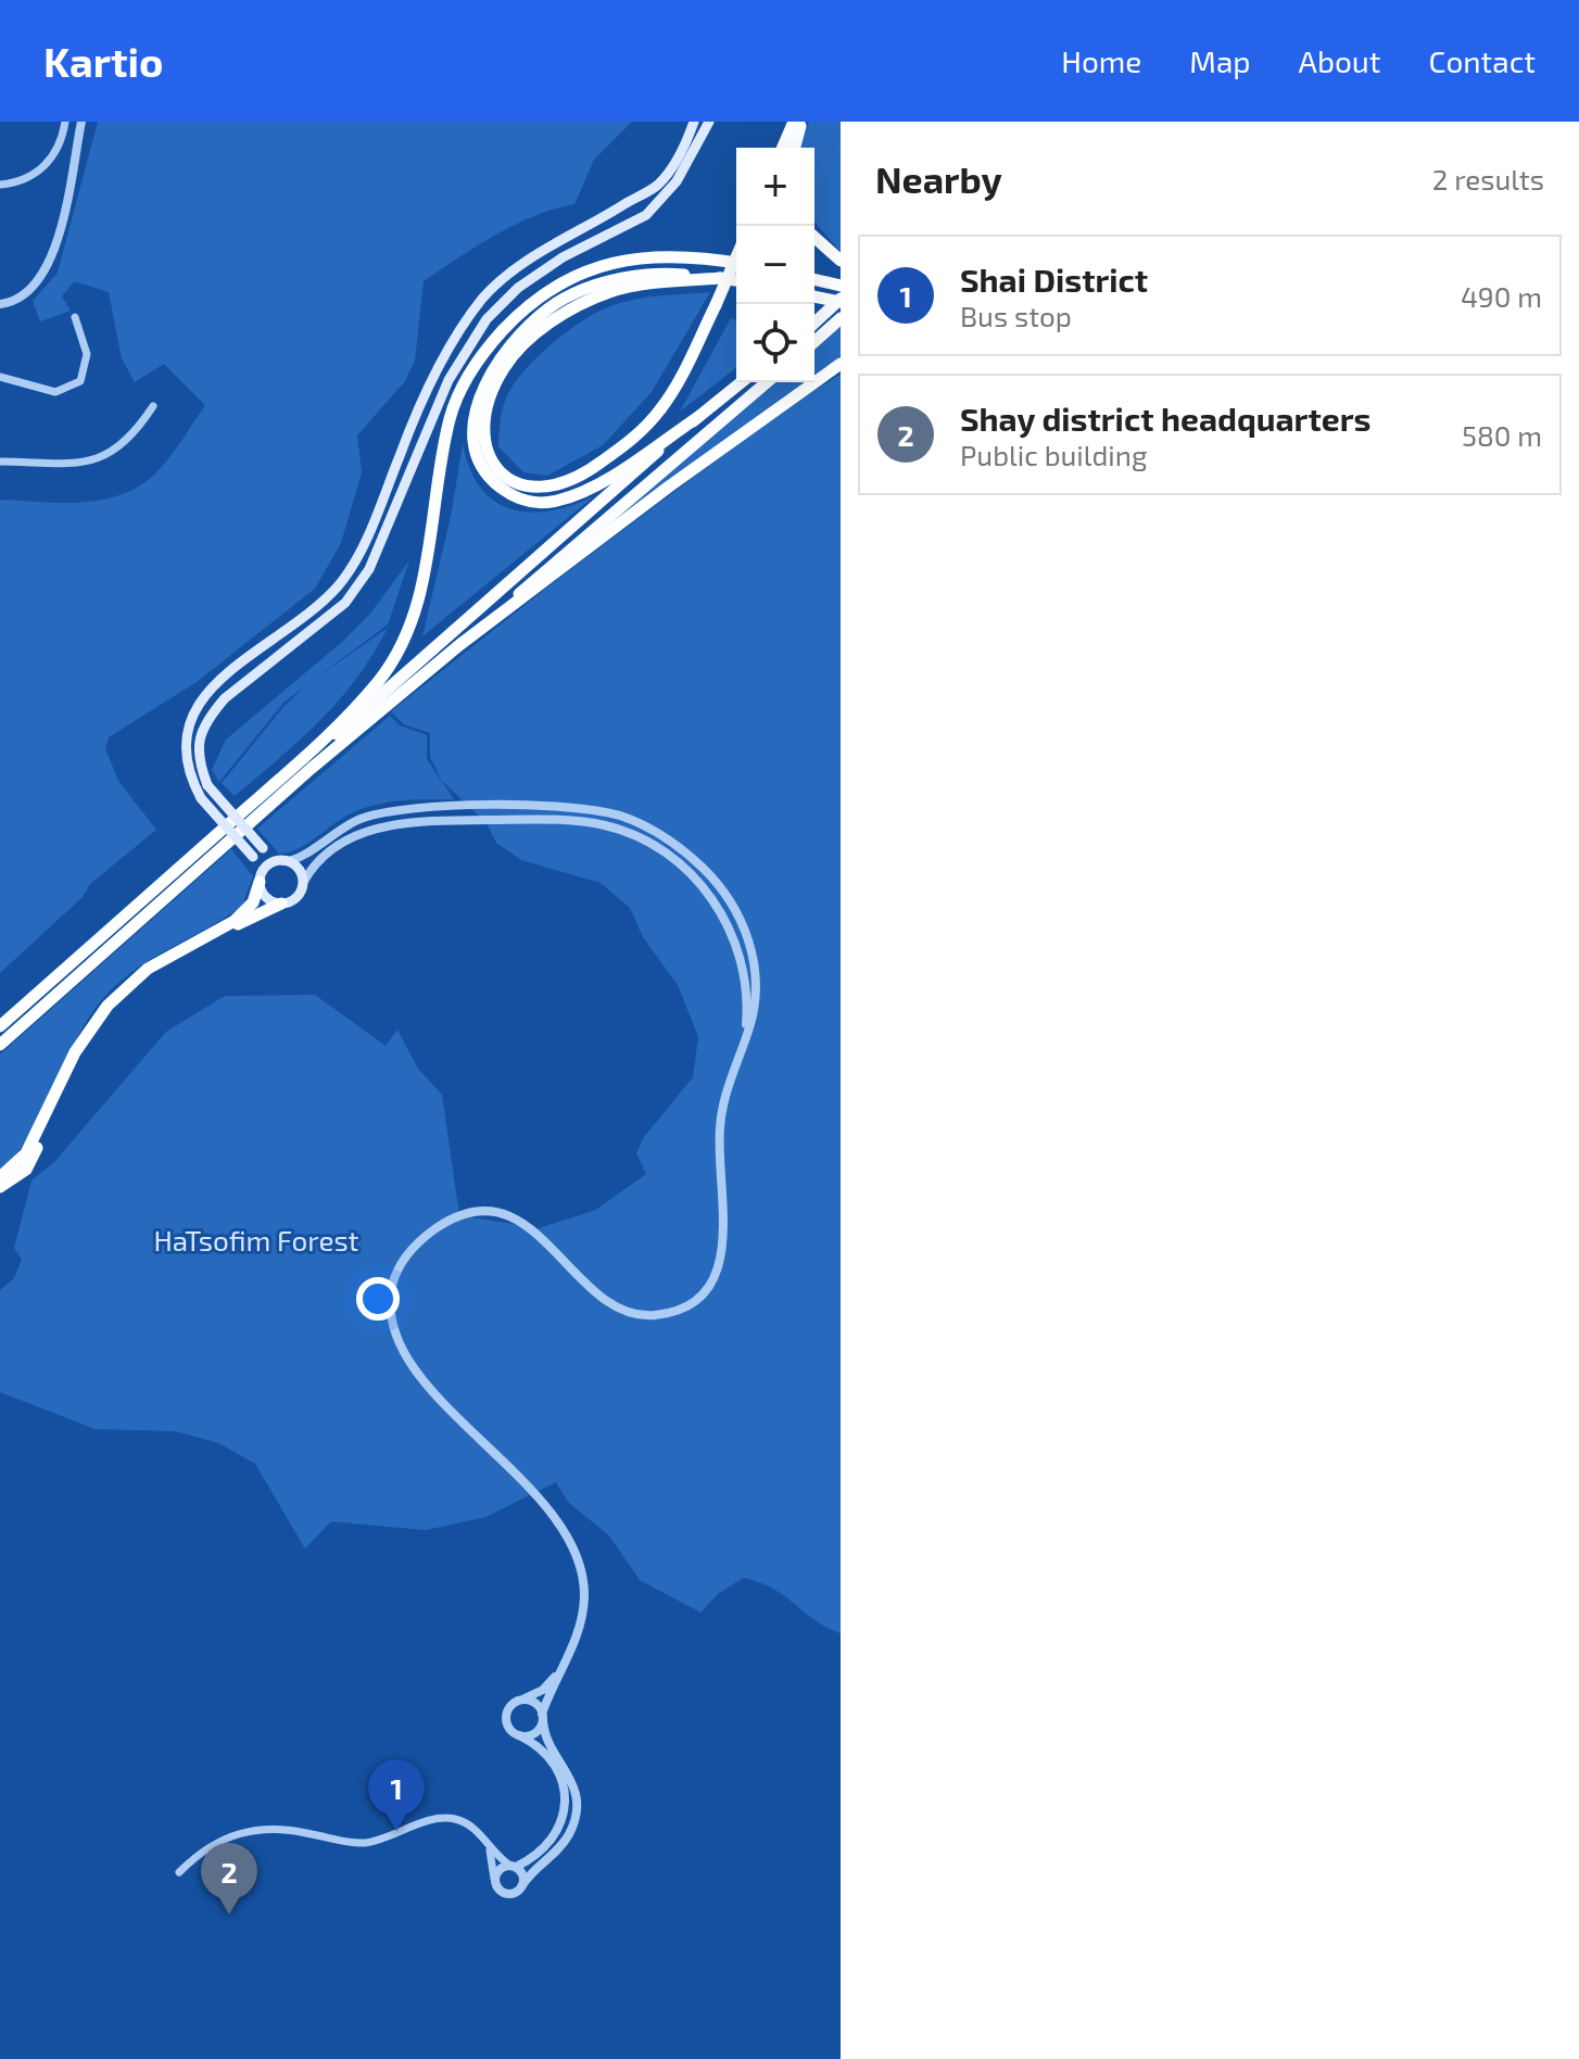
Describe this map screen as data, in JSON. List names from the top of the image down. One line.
{"parks":["HaTsofim Forest"],"page":{"header":"Kartio","nav":["Home","Map","About","Contact"],"heading":["Nearby","2 results"],"map_buttons":["+","−"],"list":[{"mark":"1","name":"Shai District","note":"Bus stop","value":"490 m"},{"mark":"2","name":"Shay district headquarters","note":"Public building","value":"580 m"}],"pins":["1","2"]}}
